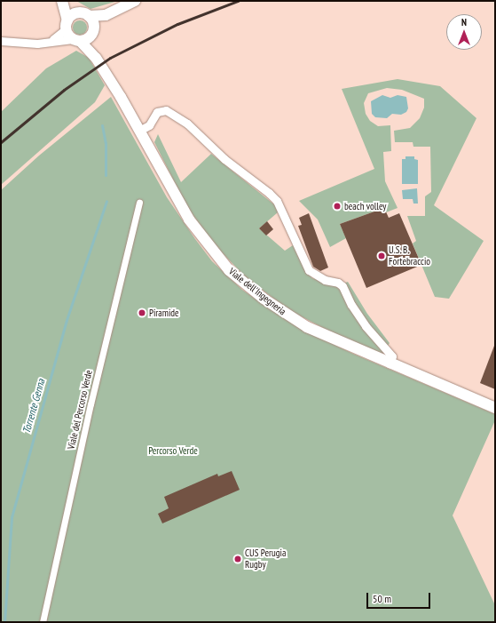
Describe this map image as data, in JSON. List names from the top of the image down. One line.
{"streets":{"street":["Viale dell'Ingegneria","Viale del Percorso Verde"]},"water":["Torrente Genna"],"parks":["Percorso Verde"],"places":["beach volley","U.S. B. Fortebraccio","Piramide","CUS Perugia Rugby"],"scale_bar":"50 m","north":"top"}
